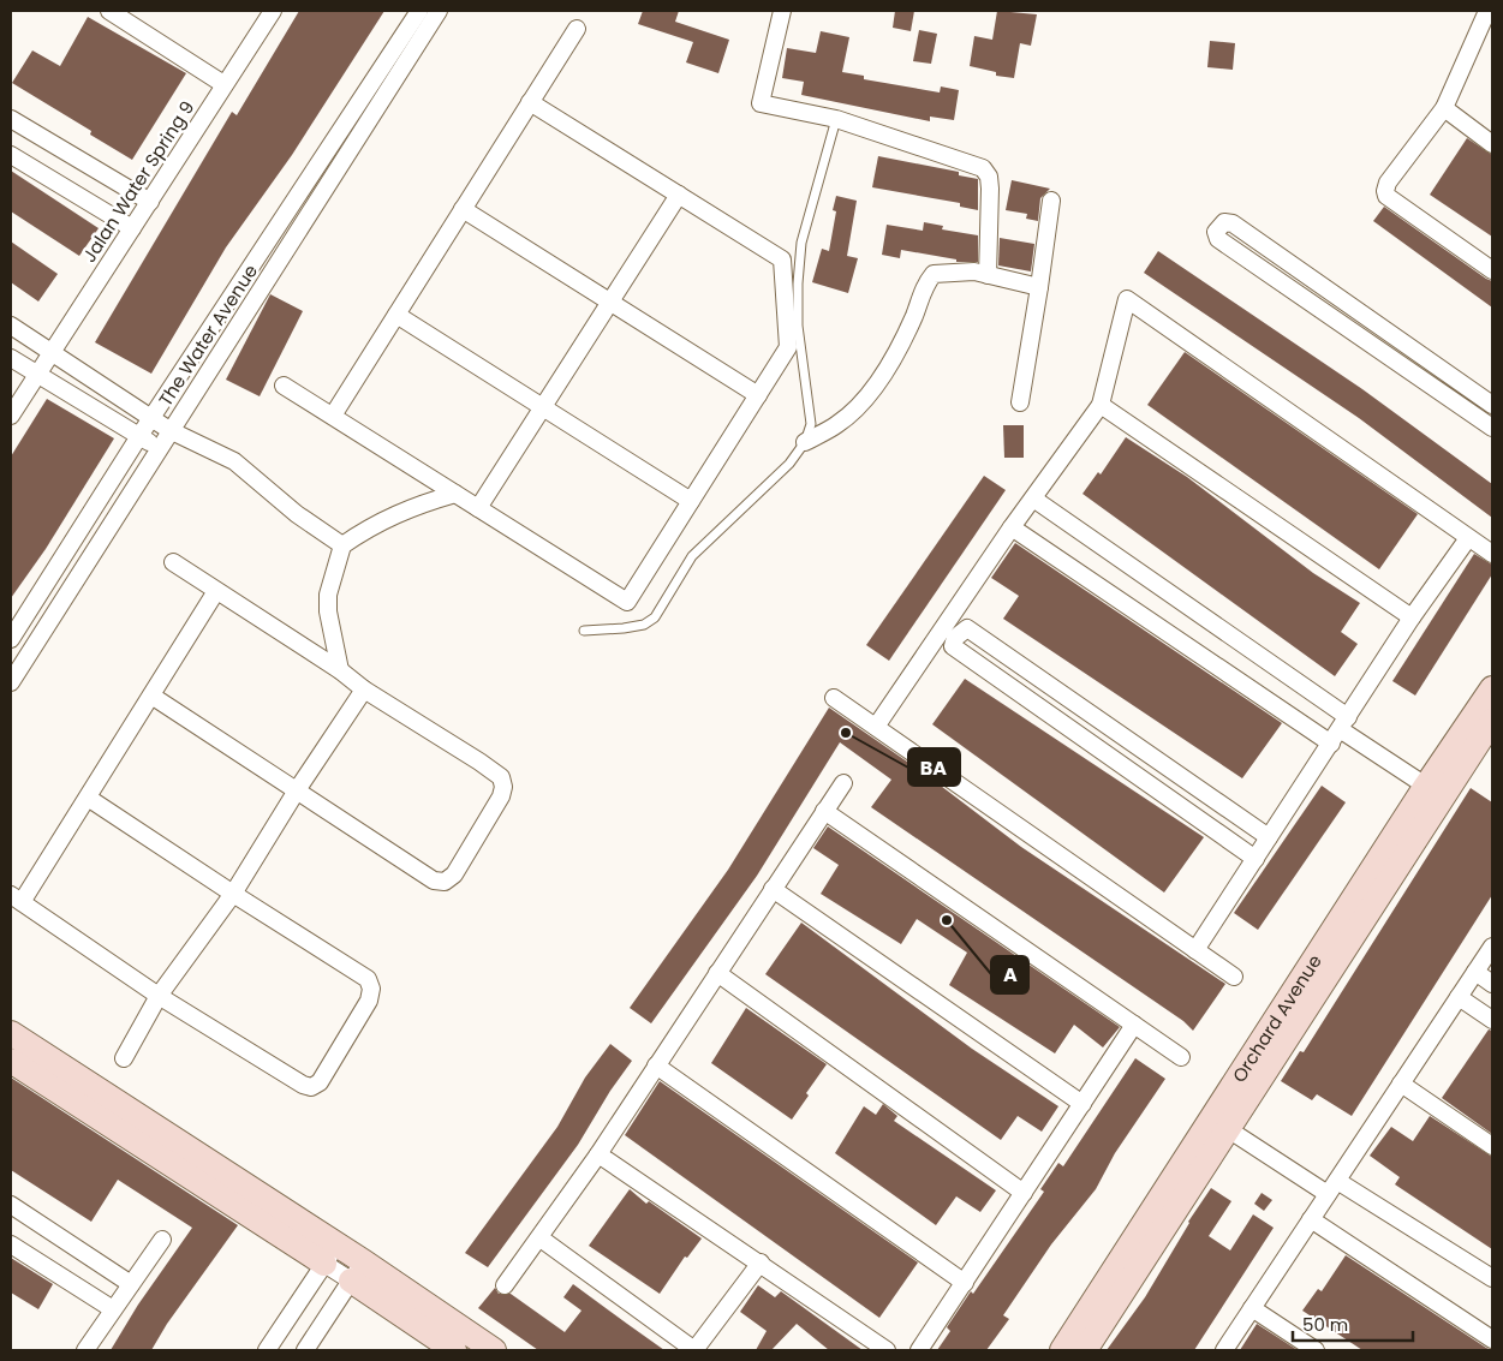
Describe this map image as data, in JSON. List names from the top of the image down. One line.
{"streets":{"street":["Jalan Water Spring 9","The Water Avenue","Orchard Avenue"]},"places":["BA","A"],"scale_bar":"50 m"}
